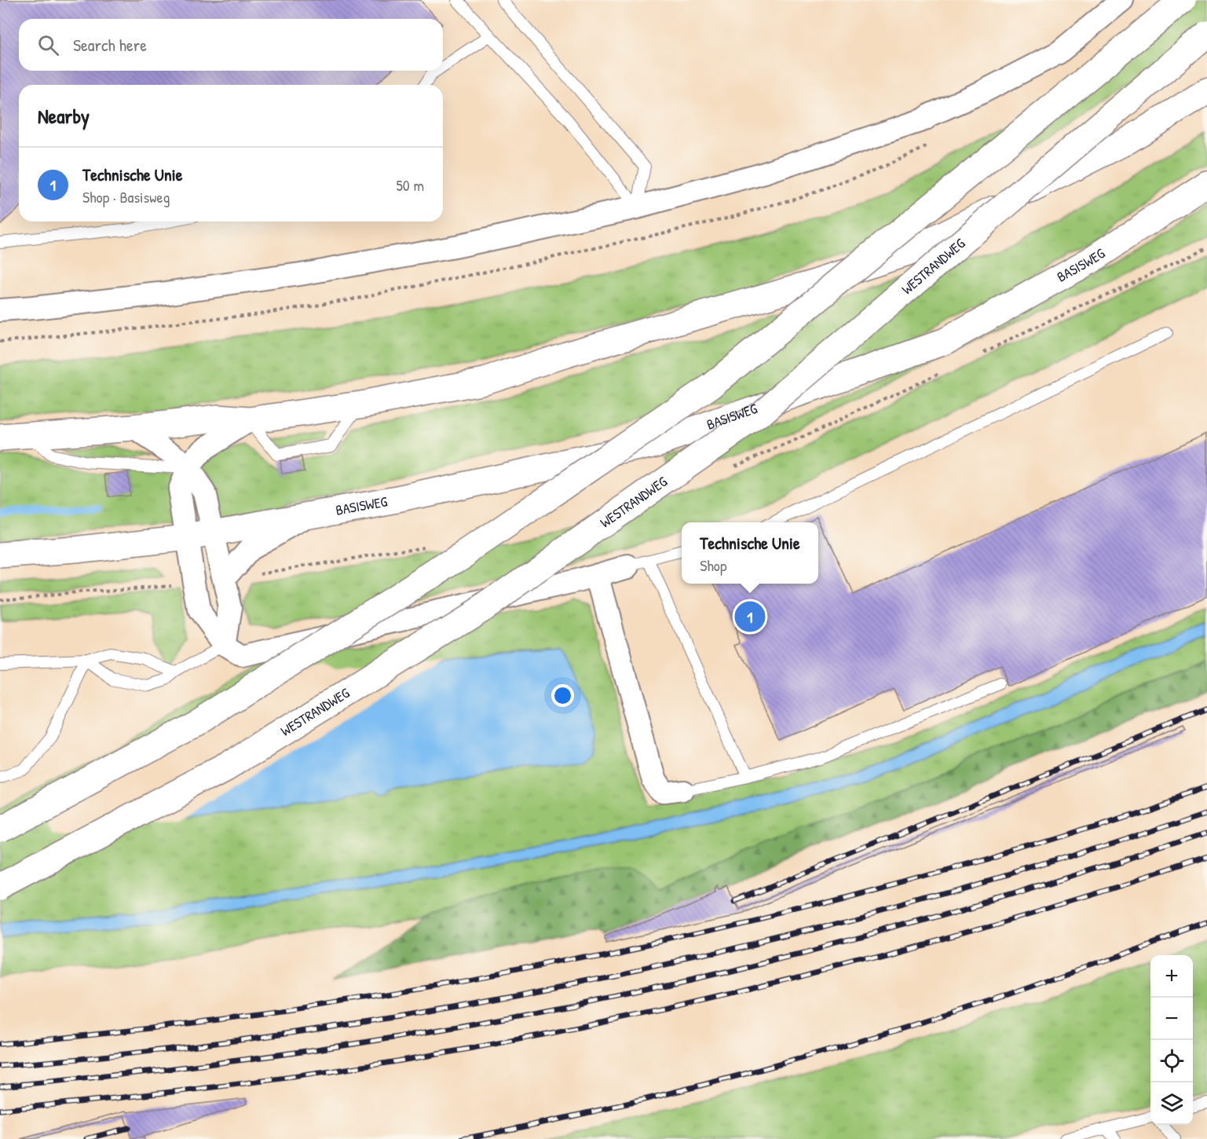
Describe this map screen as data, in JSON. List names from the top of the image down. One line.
{"streets":{"main road":["BASISWEG","WESTRANDWEG"]},"page":{"search":"Search here","heading":"Nearby","list":[{"mark":"1","name":"Technische Unie","note":"Shop · Basisweg","value":"50 m"}],"popup":["Technische Unie","Shop"],"pins":"1","map_buttons":["+","−"]}}
